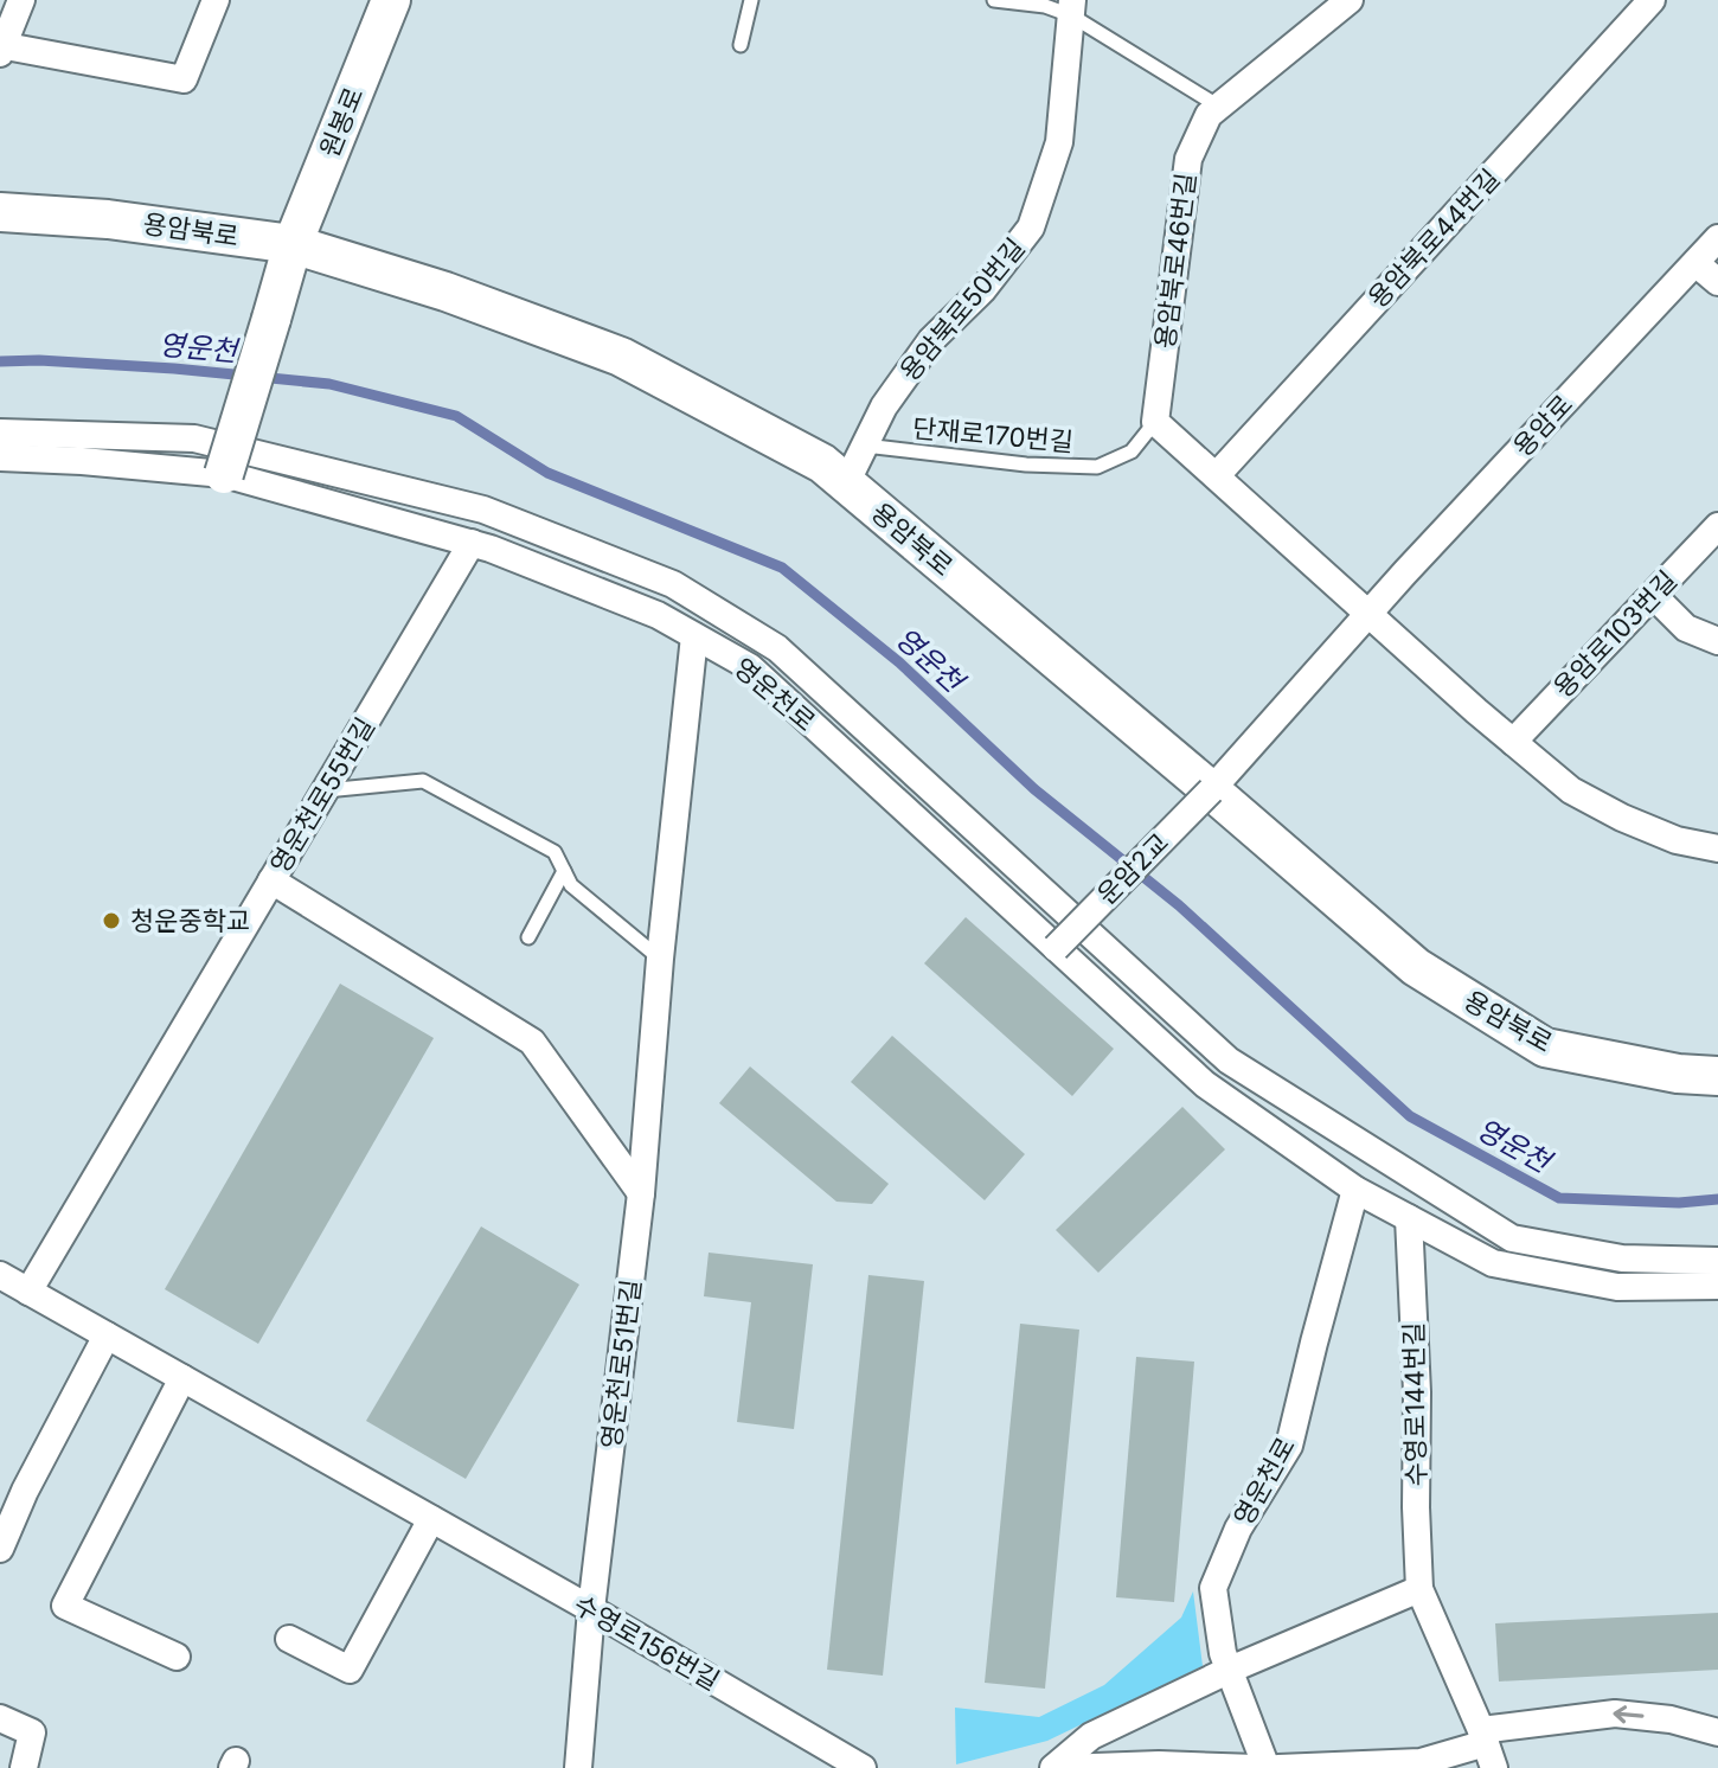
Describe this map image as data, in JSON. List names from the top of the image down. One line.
{"streets":{"street":["원봉로","용암북로","용암북로44번길","용암북로46번길","용암북로50번길","용암로","용암로103번길","영운천로","영운천로55번길","운암2교","영운천로51번길","수영로144번길","수영로156번길"],"lane":["단재로170번길"]},"crossings":[["원봉로","용암북로"],["원봉로","영운천로"],["용암북로","용암북로50번길"],["용암북로","용암로"],["용암북로","운암2교"],["용암북로46번길","단재로170번길"],["용암북로50번길","단재로170번길"],["용암로","운암2교"],["영운천로","영운천로55번길"],["영운천로","운암2교"],["영운천로","영운천로51번길"],["영운천로","수영로144번길"],["영운천로55번길","수영로156번길"],["영운천로51번길","수영로156번길"]],"water":["영운천"],"places":["청운중학교"]}
